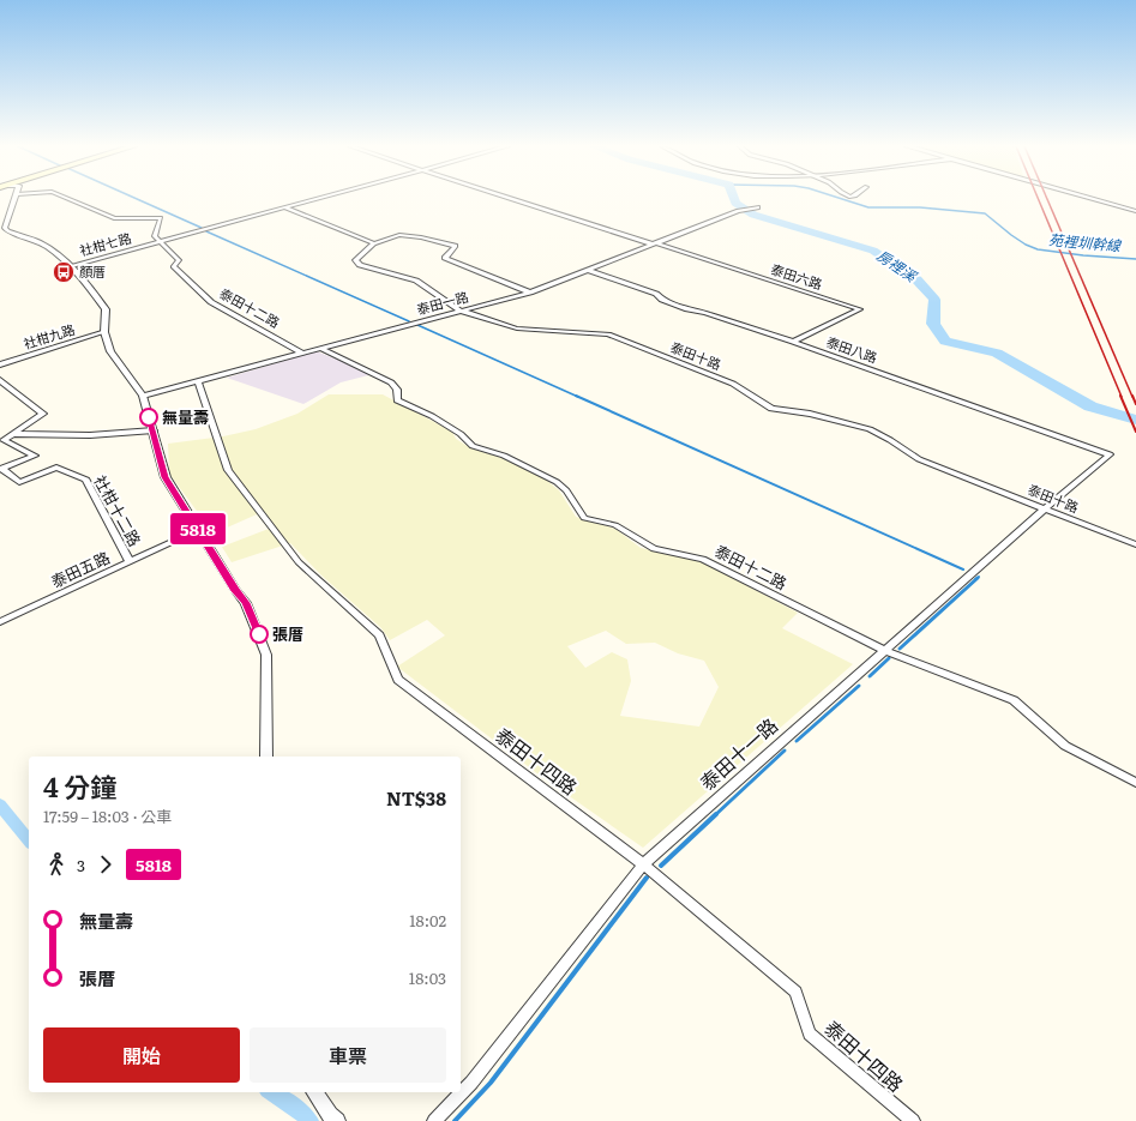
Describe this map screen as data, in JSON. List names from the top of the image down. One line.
{"streets":{"street":["社柑七路","泰田六路","泰田一路","泰田十二路","社柑九路","泰田八路","泰田十路","社柑十二路","泰田五路","泰田十一路","泰田十四路"]},"crossings":[["社柑七路","泰田十二路"],["泰田六路","泰田一路"],["泰田六路","泰田八路"],["泰田一路","泰田十二路"],["泰田一路","泰田八路"],["泰田一路","泰田十路"],["泰田一路","泰田十四路"],["泰田十二路","泰田十一路"],["泰田八路","泰田十一路"],["泰田十路","泰田十一路"],["社柑十二路","泰田五路"],["泰田十一路","泰田十四路"]],"water":["苑裡圳幹線","房裡溪"],"places":{"bus stop":["顏厝"],"other":["無量壽","張厝"]},"lines":["bus line 5818"],"page":{"on_map":"5818","heading":["4 分鐘","17:59 – 18:03 · 公車","NT$38"],"legs":["3","5818"],"list":[{"name":"無量壽","value":"18:02"},{"name":"張厝","value":"18:03"}],"buttons":["開始","車票"]}}
